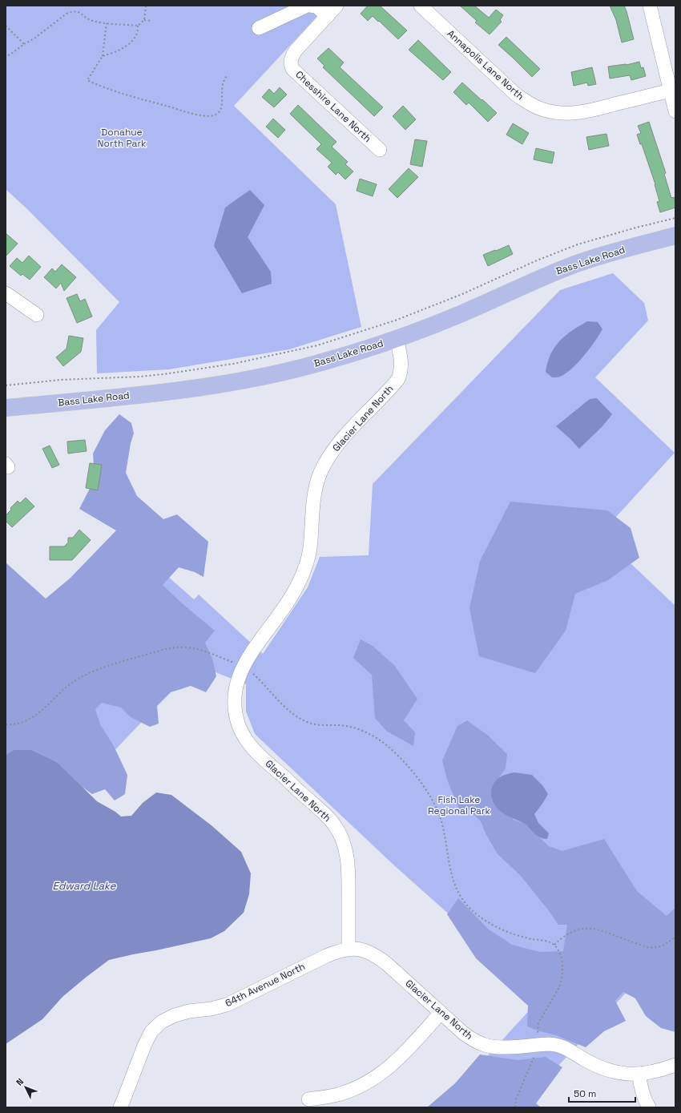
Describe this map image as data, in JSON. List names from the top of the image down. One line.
{"streets":{"main road":["Bass Lake Road"],"street":["Annapolis Lane North","Chesshire Lane North","Glacier Lane North","64th Avenue North"]},"crossings":[["Bass Lake Road","Glacier Lane North"],["Glacier Lane North","64th Avenue North"]],"water":["Edward Lake"],"parks":["Donahue North Park","Fish Lake Regional Park"],"scale_bar":"50 m","north":"top left"}
